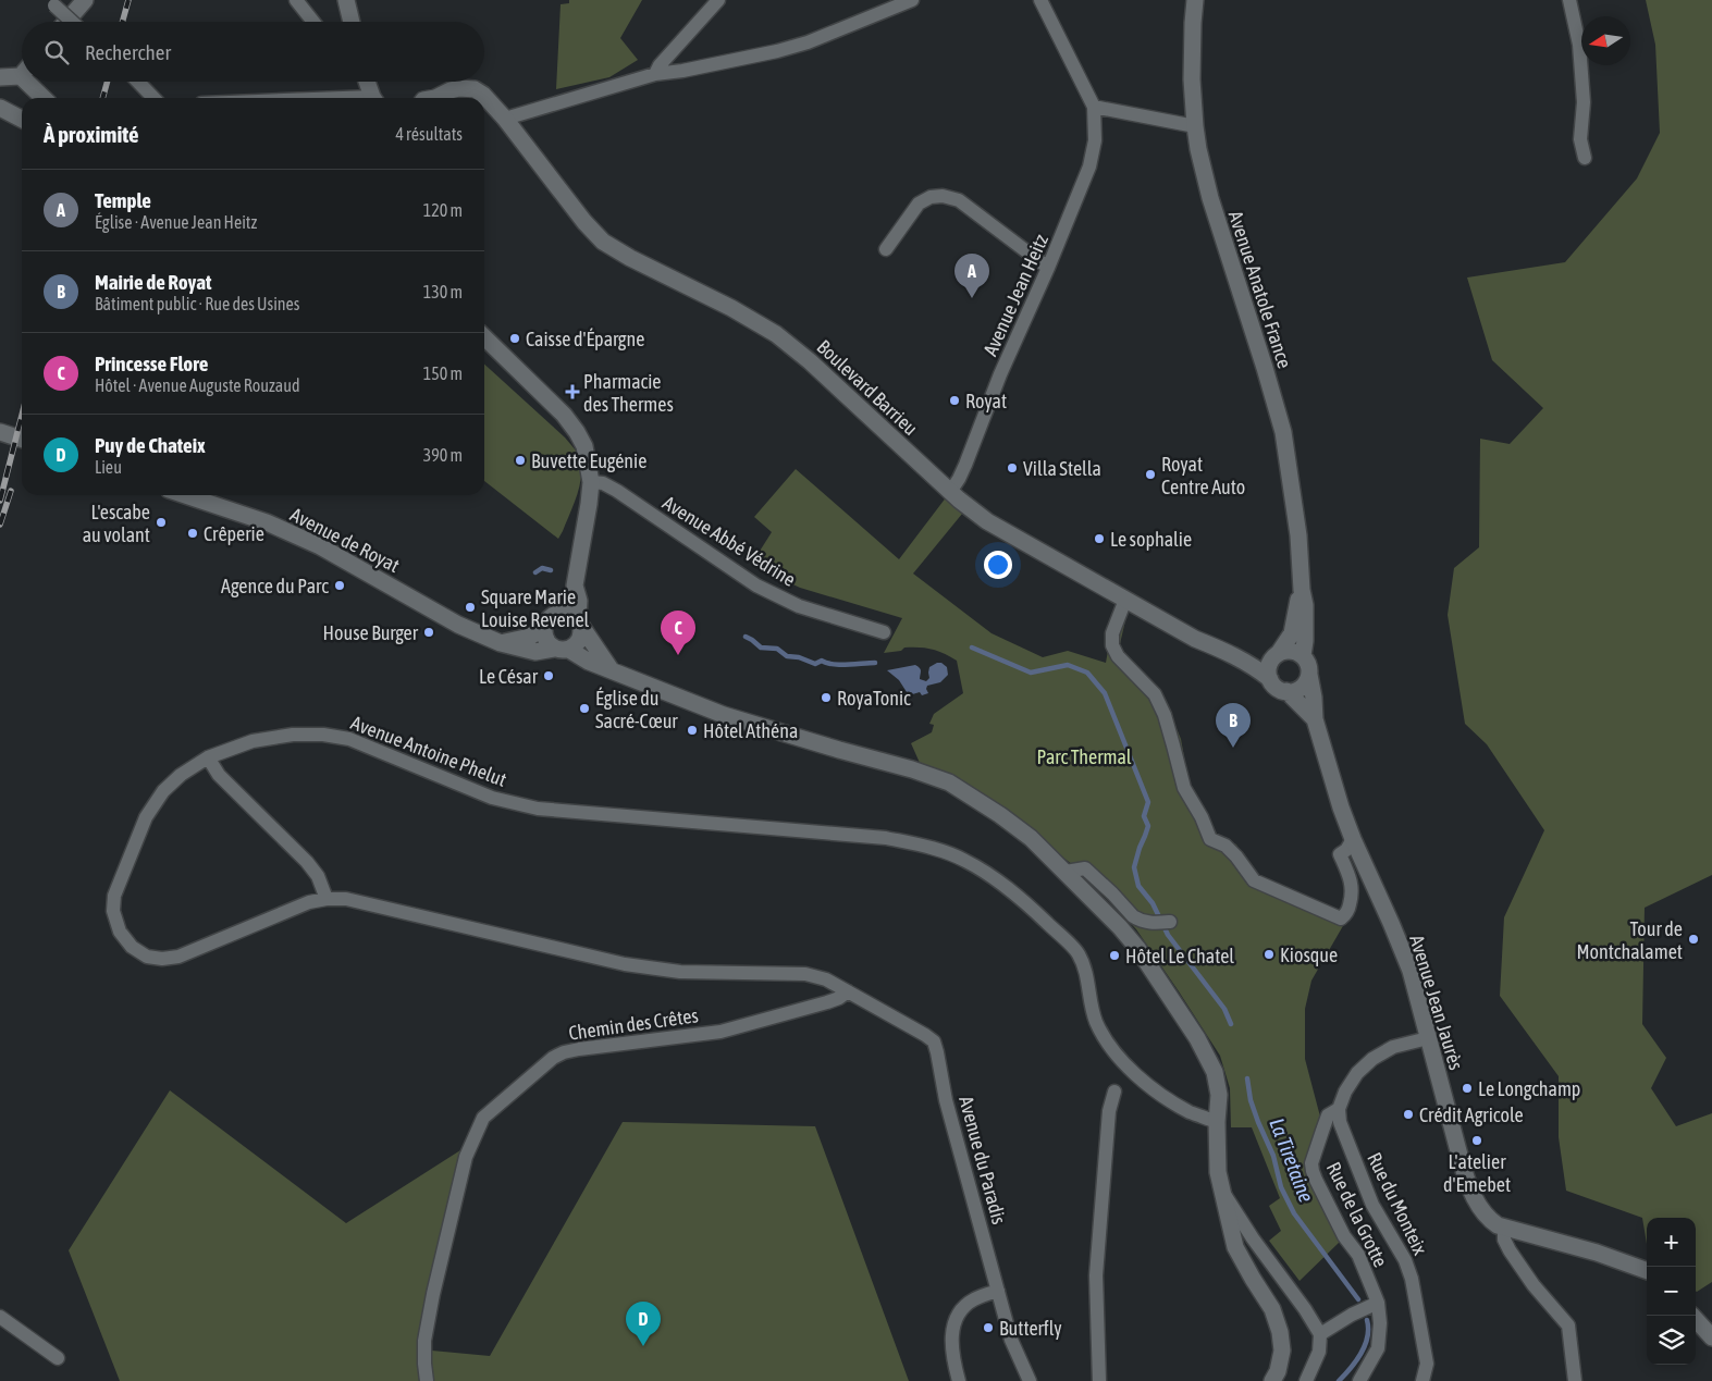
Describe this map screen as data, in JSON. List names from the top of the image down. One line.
{"streets":{"main road":["Avenue Anatole France","Boulevard Barrieu","Avenue de Royat","Avenue Jean Jaurès"],"street":["Avenue Jean Heitz","Avenue Abbé Védrine","Avenue Antoine Phelut","Chemin des Crêtes","Avenue du Paradis","Rue du Monteix","Rue de la Grotte"]},"crossings":[["Avenue Anatole France","Boulevard Barrieu"],["Avenue Anatole France","Avenue Jean Jaurès"],["Avenue Jean Heitz","Boulevard Barrieu"],["Boulevard Barrieu","Avenue Jean Jaurès"],["Avenue Antoine Phelut","Chemin des Crêtes"],["Avenue Antoine Phelut","Avenue du Paradis"],["Avenue Jean Jaurès","Rue de la Grotte"],["Chemin des Crêtes","Avenue du Paradis"],["Rue du Monteix","Rue de la Grotte"]],"water":["La Tiretaine"],"parks":["Parc Thermal"],"places":{"other":["Caisse d'Épargne","Royat","Buvette Eugénie","Villa Stella","Royat Centre Auto","L'escabe au volant","Crêperie","Le sophalie","Agence du Parc","Square Marie Louise Revenel","House Burger","Le César","RoyaTonic","Église du Sacré-Cœur","Hôtel Athéna","Tour de Montchalamet","Kiosque","Hôtel Le Chatel","Le Longchamp","Crédit Agricole","L'atelier d'Emebet","Butterfly"],"health":["Pharmacie des Thermes"]},"north":"left","page":{"search":"Rechercher","heading":["À proximité","4 résultats"],"list":[{"mark":"A","name":"Temple","note":"Église · Avenue Jean Heitz","value":"120 m"},{"mark":"B","name":"Mairie de Royat","note":"Bâtiment public · Rue des Usines","value":"130 m"},{"mark":"C","name":"Princesse Flore","note":"Hôtel · Avenue Auguste Rouzaud","value":"150 m"},{"mark":"D","name":"Puy de Chateix","note":"Lieu","value":"390 m"}],"pins":["A","C","B","D"],"map_buttons":["+","−"]}}
